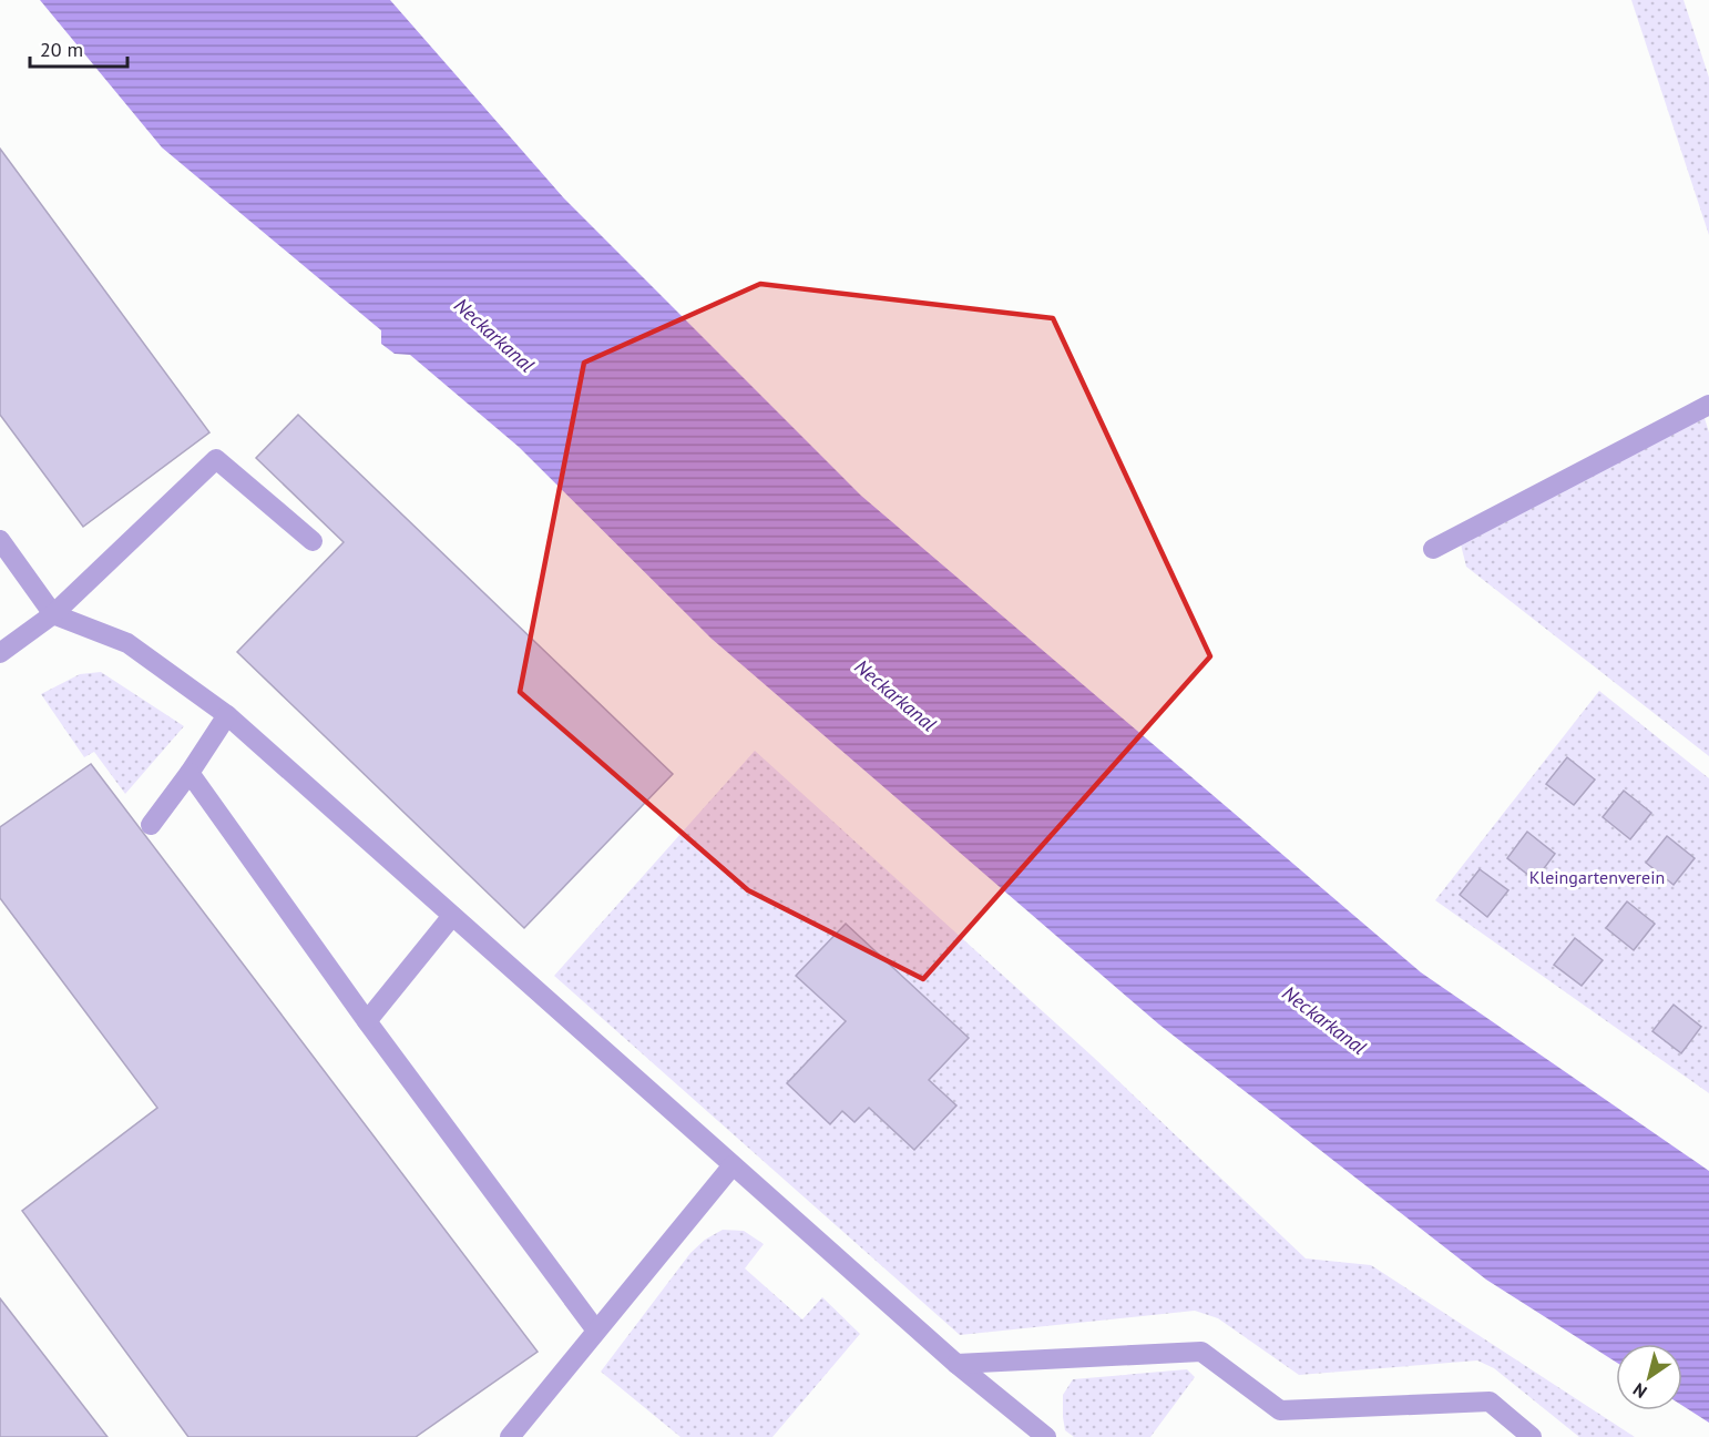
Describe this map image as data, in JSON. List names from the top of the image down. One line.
{"water":["Neckarkanal"],"parks":["Kleingartenverein"],"scale_bar":"20 m","north":"bottom left"}
